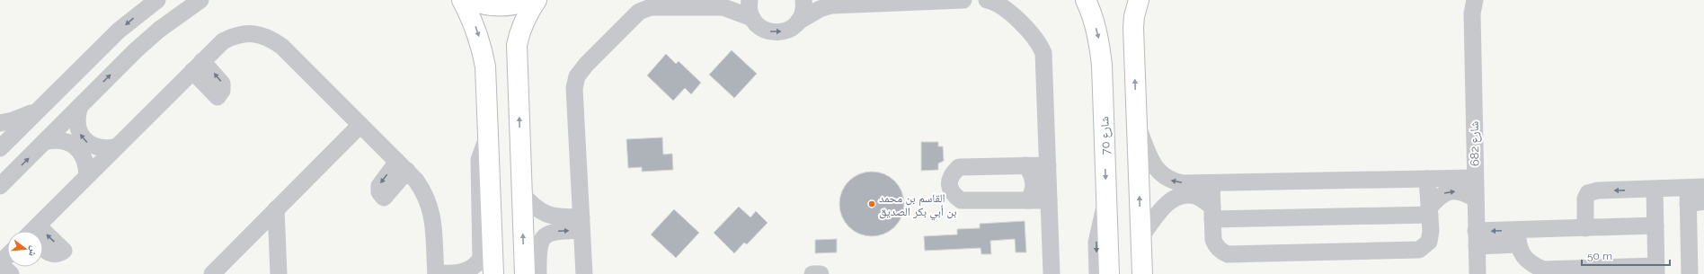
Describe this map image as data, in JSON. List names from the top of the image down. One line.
{"streets":{"main road":["شارع 70"],"street":["شارع 682"]},"places":["القاسم بن محمد بن أبي بكر الصديق"],"scale_bar":"50 m","north":"right"}
